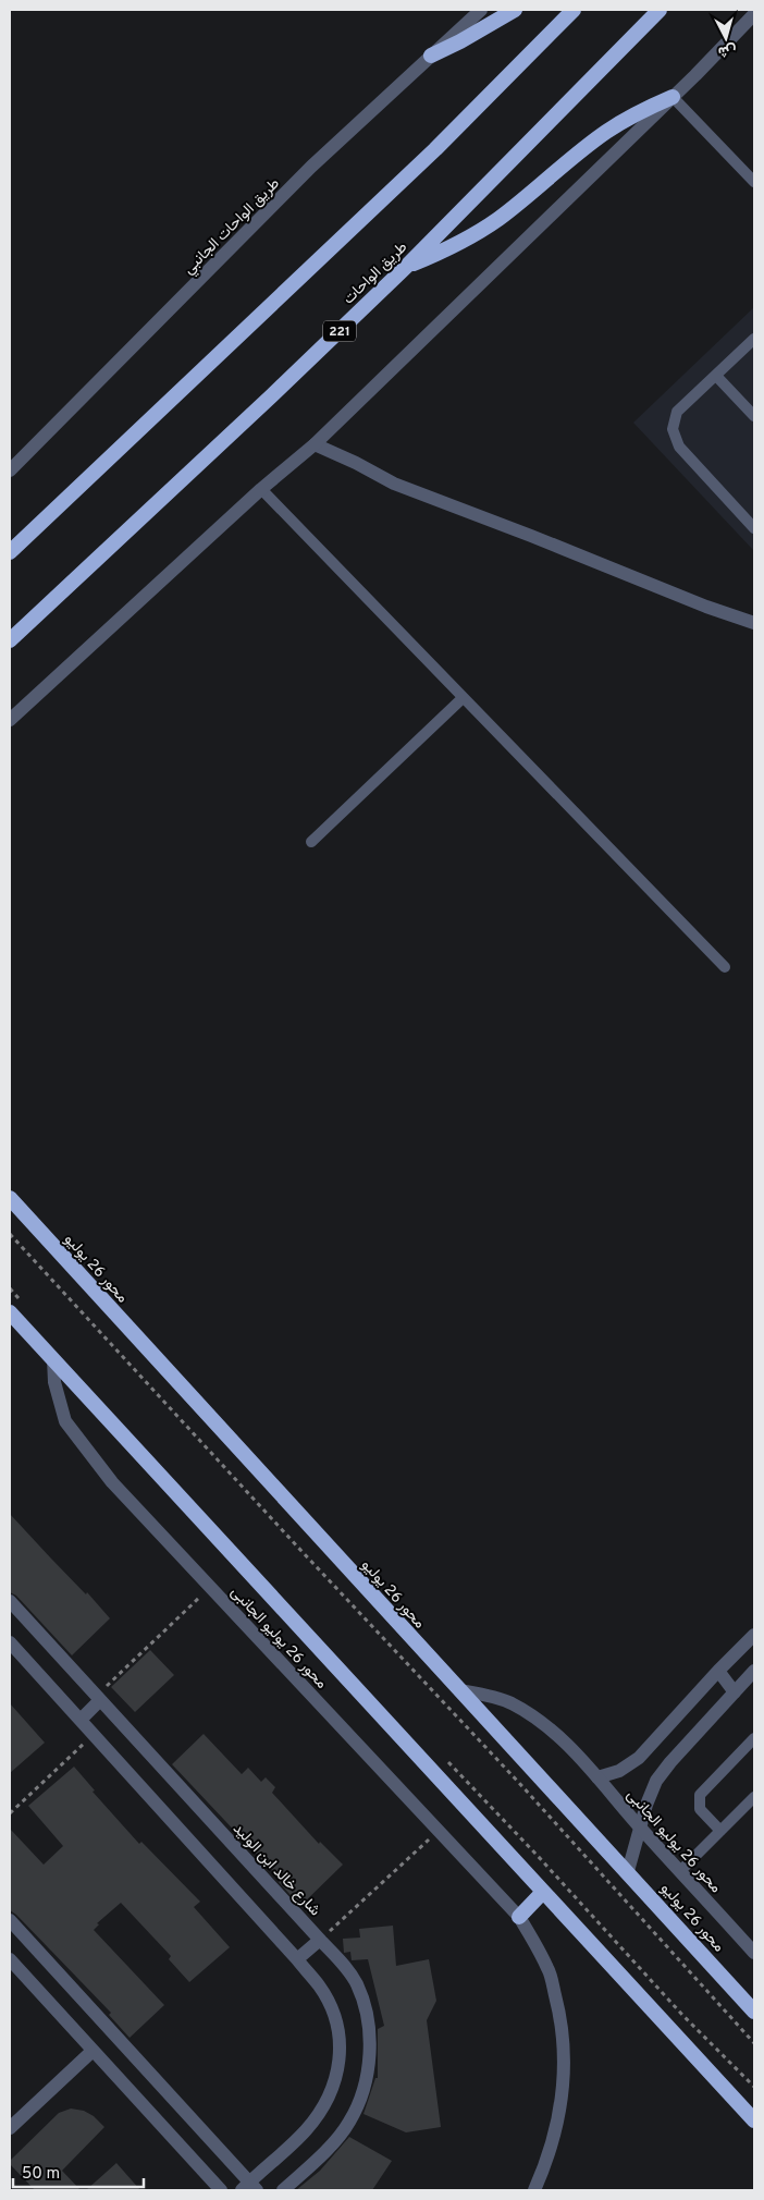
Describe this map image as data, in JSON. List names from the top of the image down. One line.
{"streets":{"highway":["طريق الواحات","221","محور 26 يوليو"],"street":["طريق الواحات الجانبي","محور 26 يوليو الجانبى","شارع خالد ابن الوليد"]},"crossings":[["محور 26 يوليو","محور 26 يوليو الجانبى"]],"scale_bar":"50 m","north":"bottom"}
